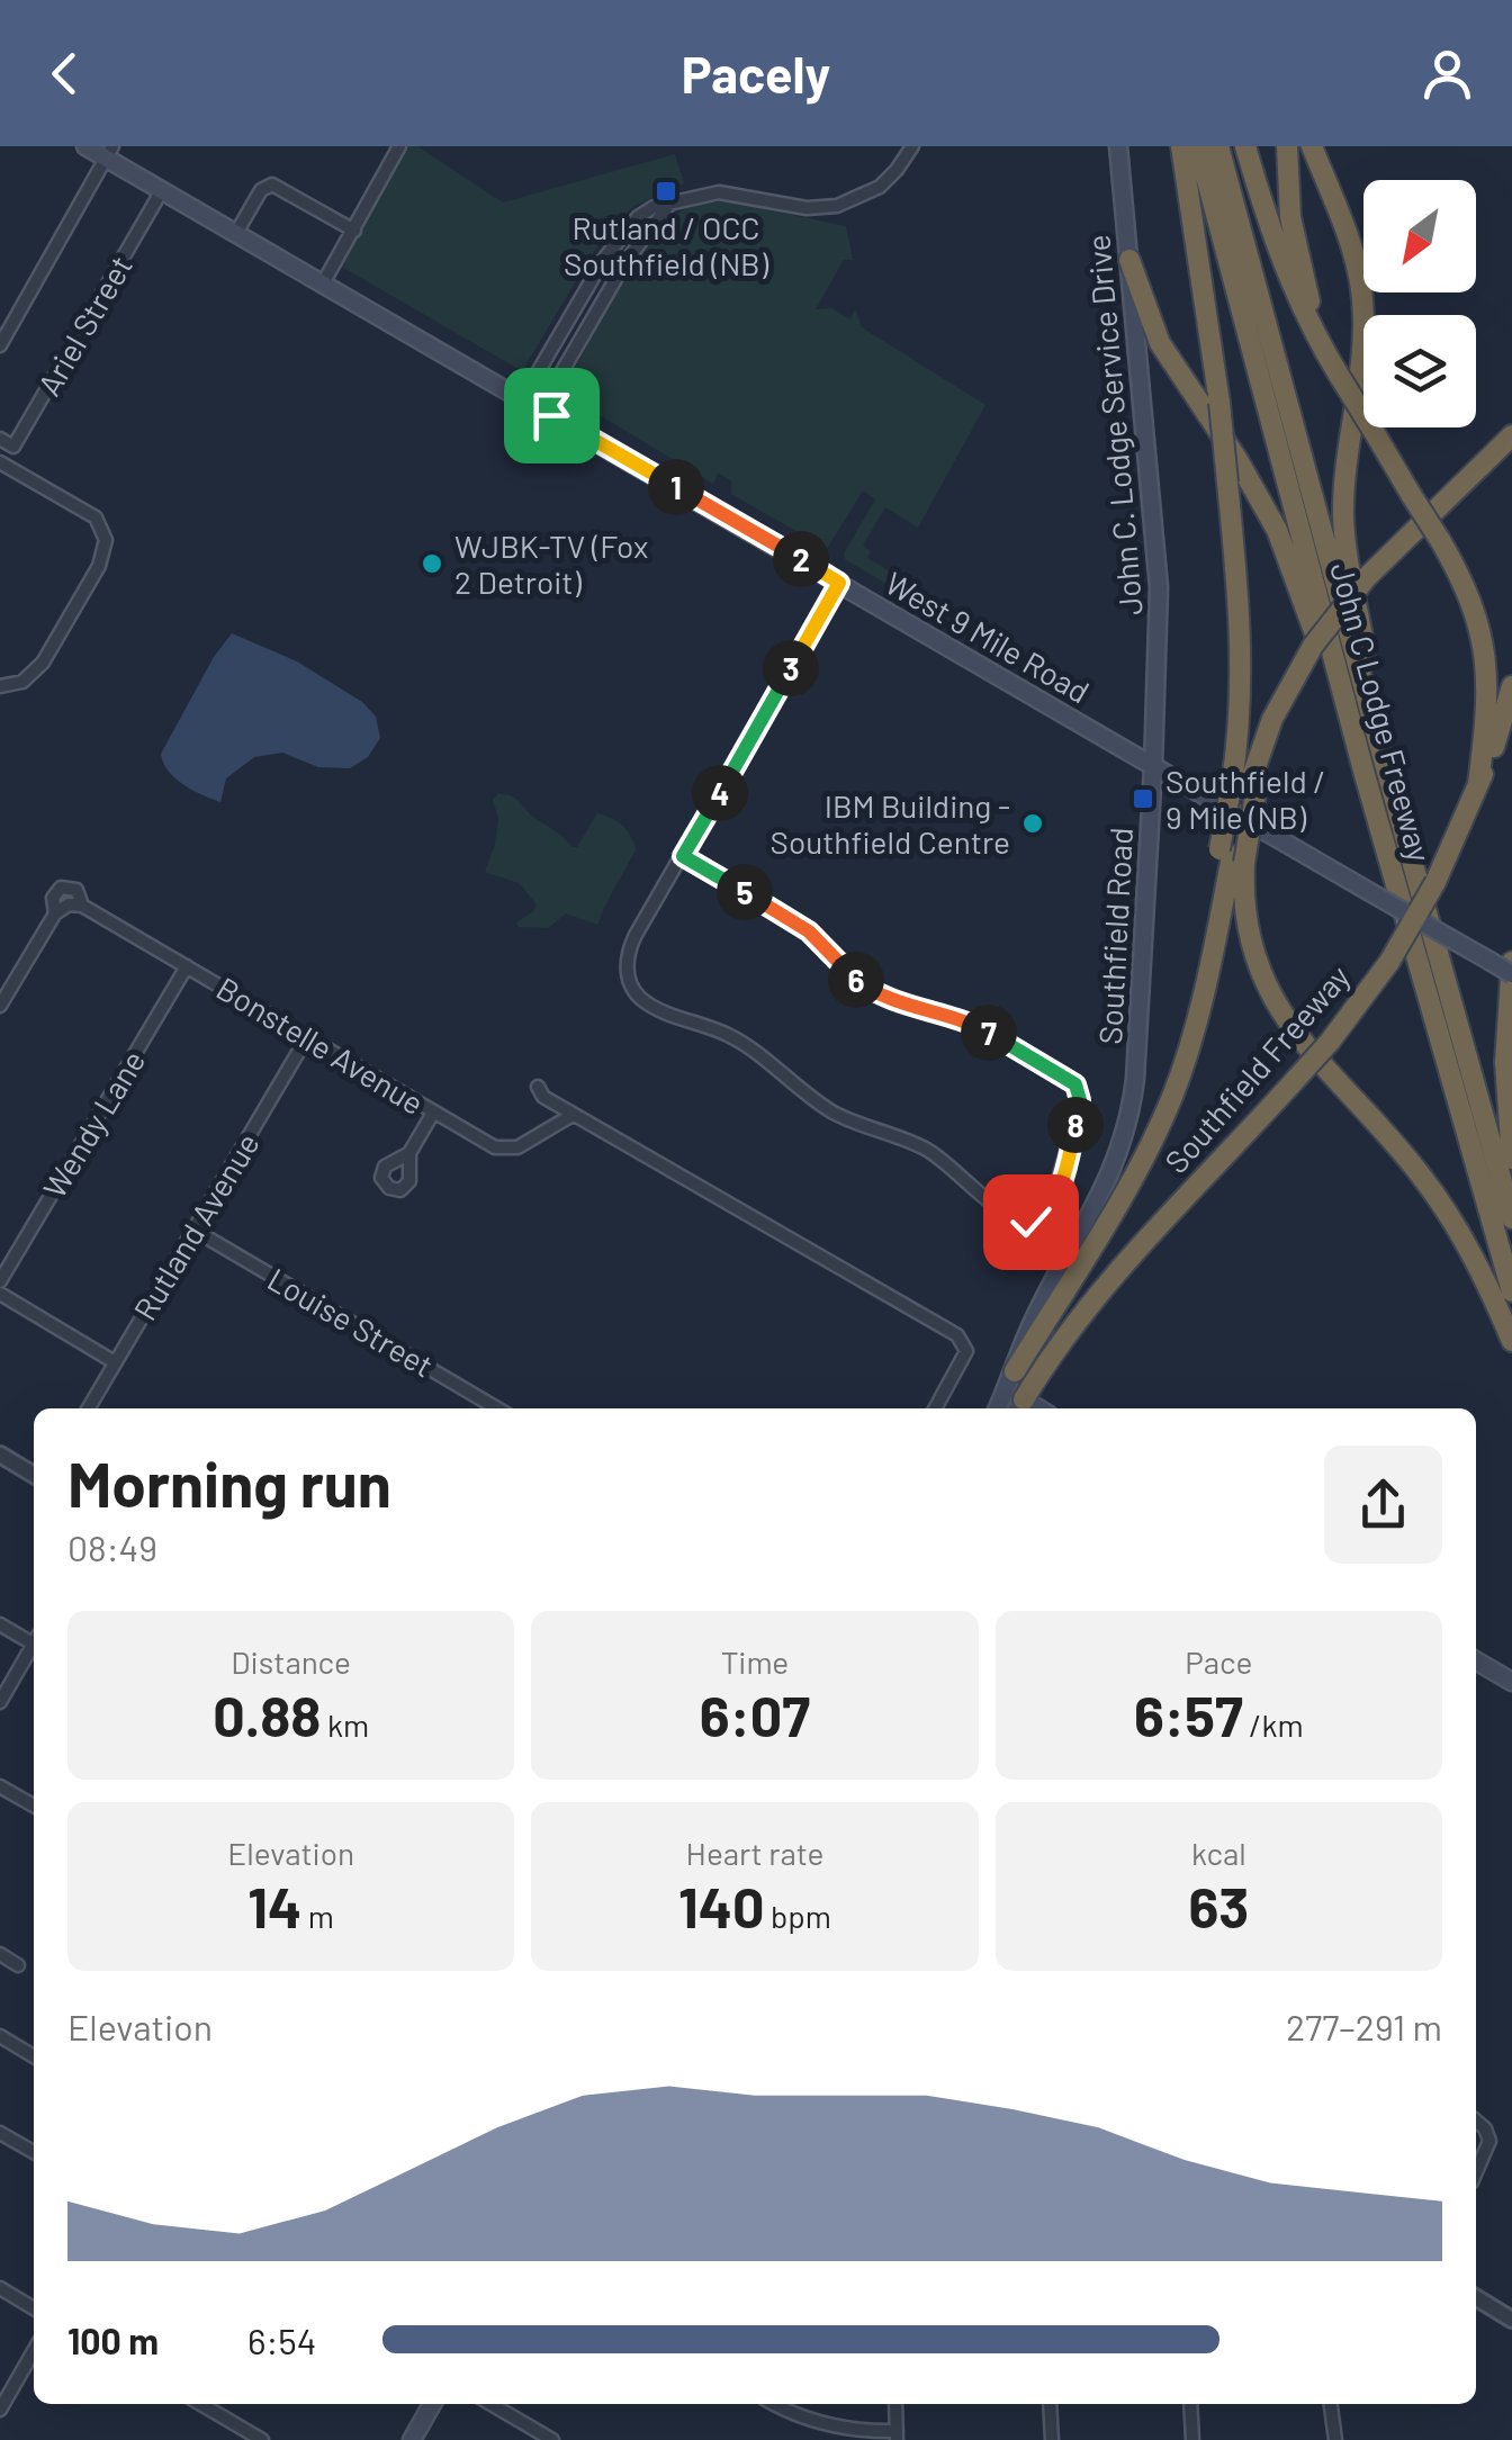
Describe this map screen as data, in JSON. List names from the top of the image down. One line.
{"streets":{"highway":["John C Lodge Freeway","Southfield Freeway"],"main road":["John C. Lodge Service Drive","West 9 Mile Road","Southfield Road"],"street":["Ariel Street","Bonstelle Avenue","Wendy Lane","Rutland Avenue","Louise Street"]},"crossings":[["Ariel Street","West 9 Mile Road"],["John C. Lodge Service Drive","West 9 Mile Road"],["John C. Lodge Service Drive","Southfield Road"],["West 9 Mile Road","Southfield Road"],["Bonstelle Avenue","Wendy Lane"],["Bonstelle Avenue","Rutland Avenue"],["Rutland Avenue","Louise Street"]],"places":{"transit":["Rutland / OCC Southfield (NB)","Southfield / 9 Mile (NB)"],"other":["WJBK-TV (Fox 2 Detroit)","IBM Building - Southfield Centre"]},"north":"bottom left","page":{"header":"Pacely","pins":["1","2","3","4","5","6","7","8"],"heading":["Morning run","08:49"],"stats":[["Distance","0.88 km"],["Time","6:07"],["Pace","6:57 /km"],["Elevation","14 m"],["Heart rate","140 bpm"],["kcal","63"]],"chart":["Elevation","277–291 m"],"list":[{"name":"100 m","note":"6:54"}]}}
